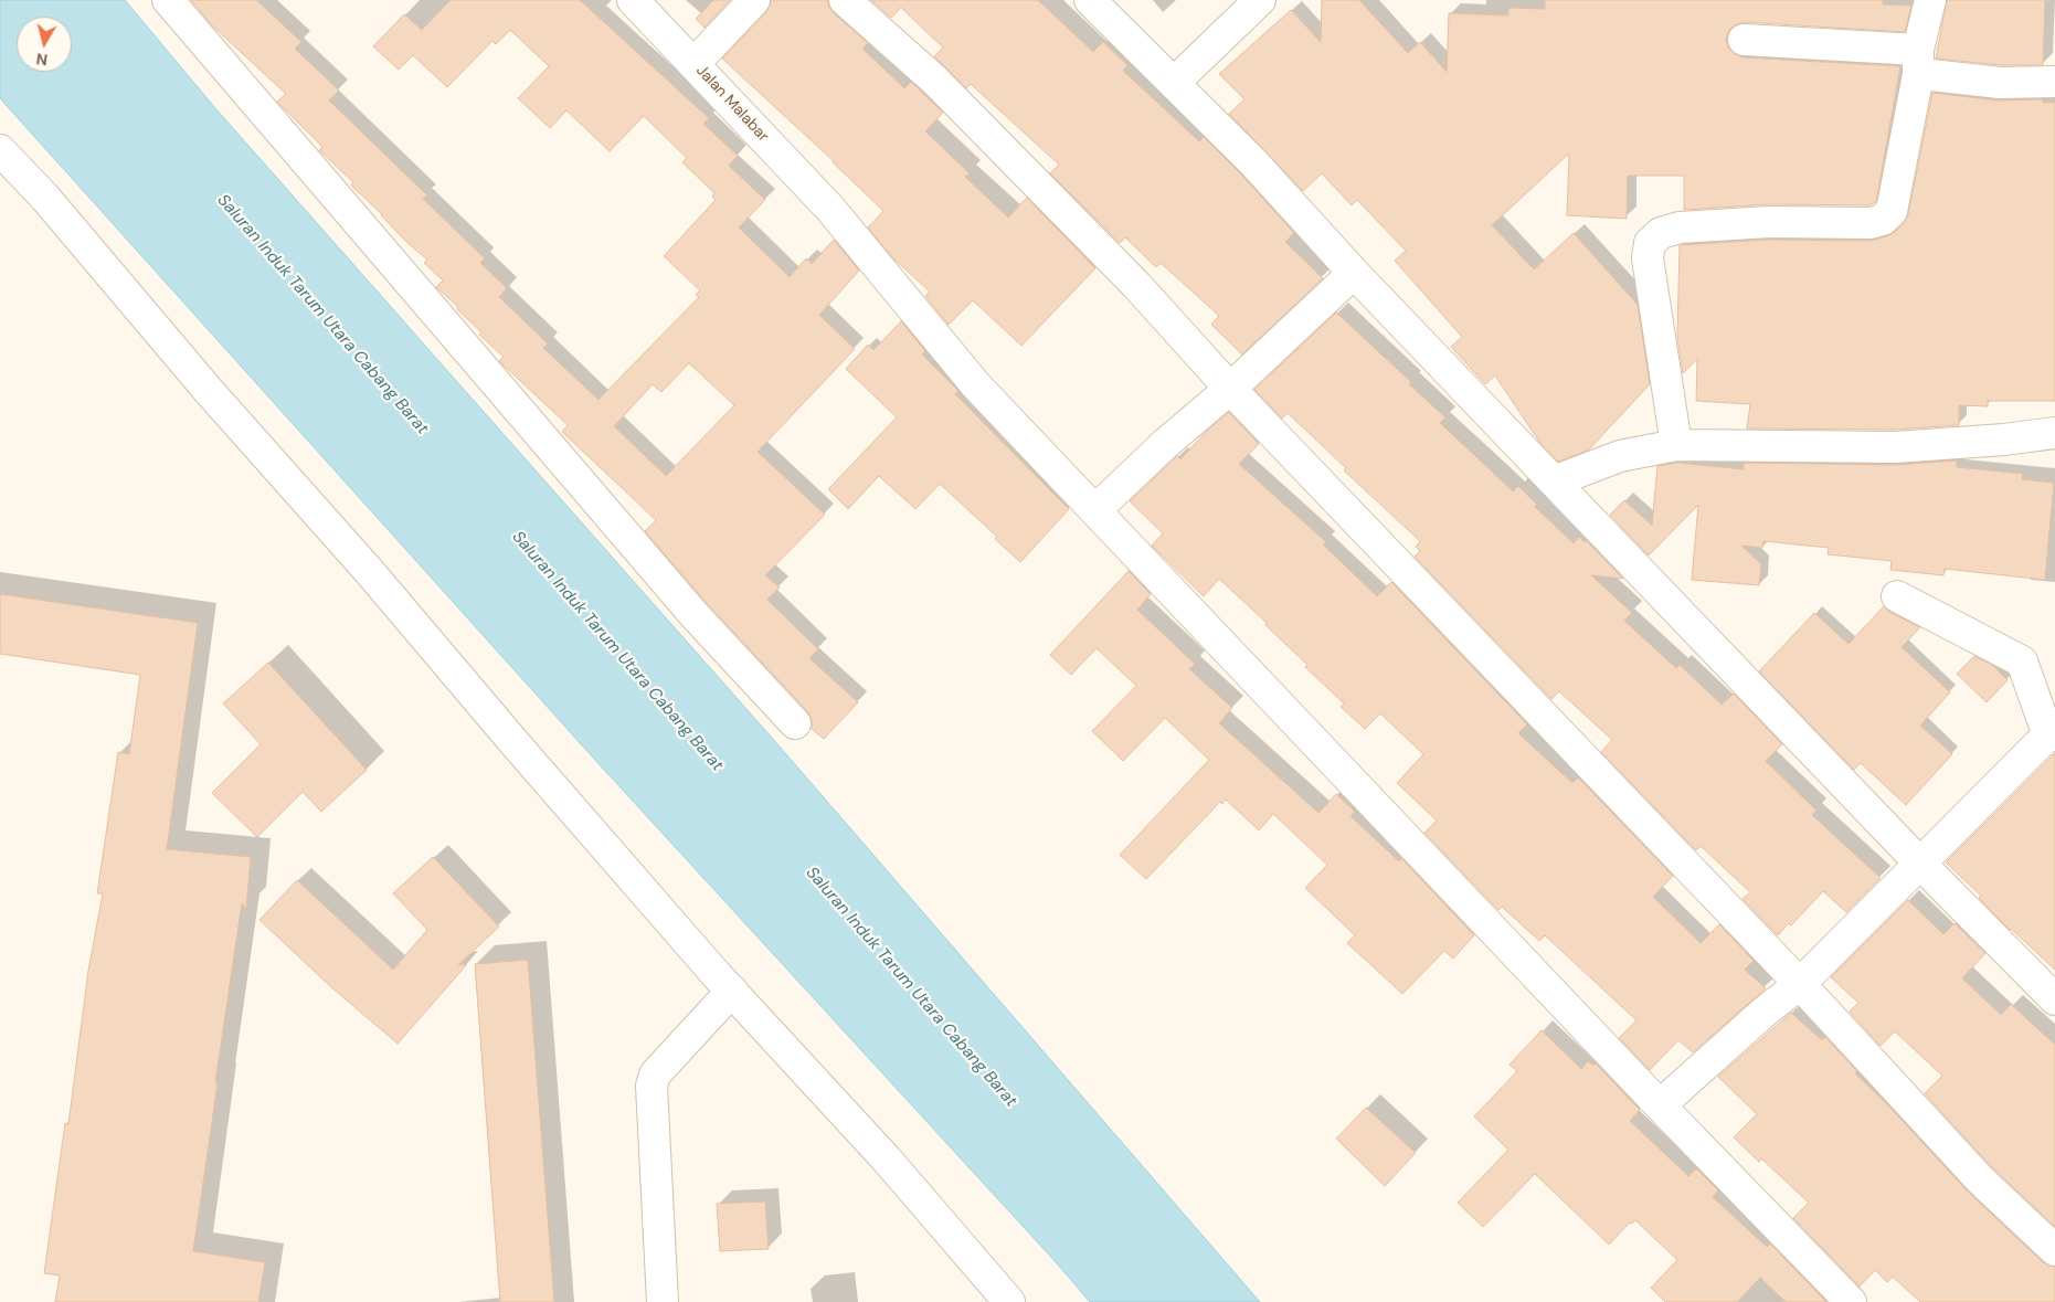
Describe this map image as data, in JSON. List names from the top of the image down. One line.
{"streets":{"street":["Jalan Malabar"]},"water":["Saluran Induk Tarum Utara Cabang Barat"],"north":"bottom"}
